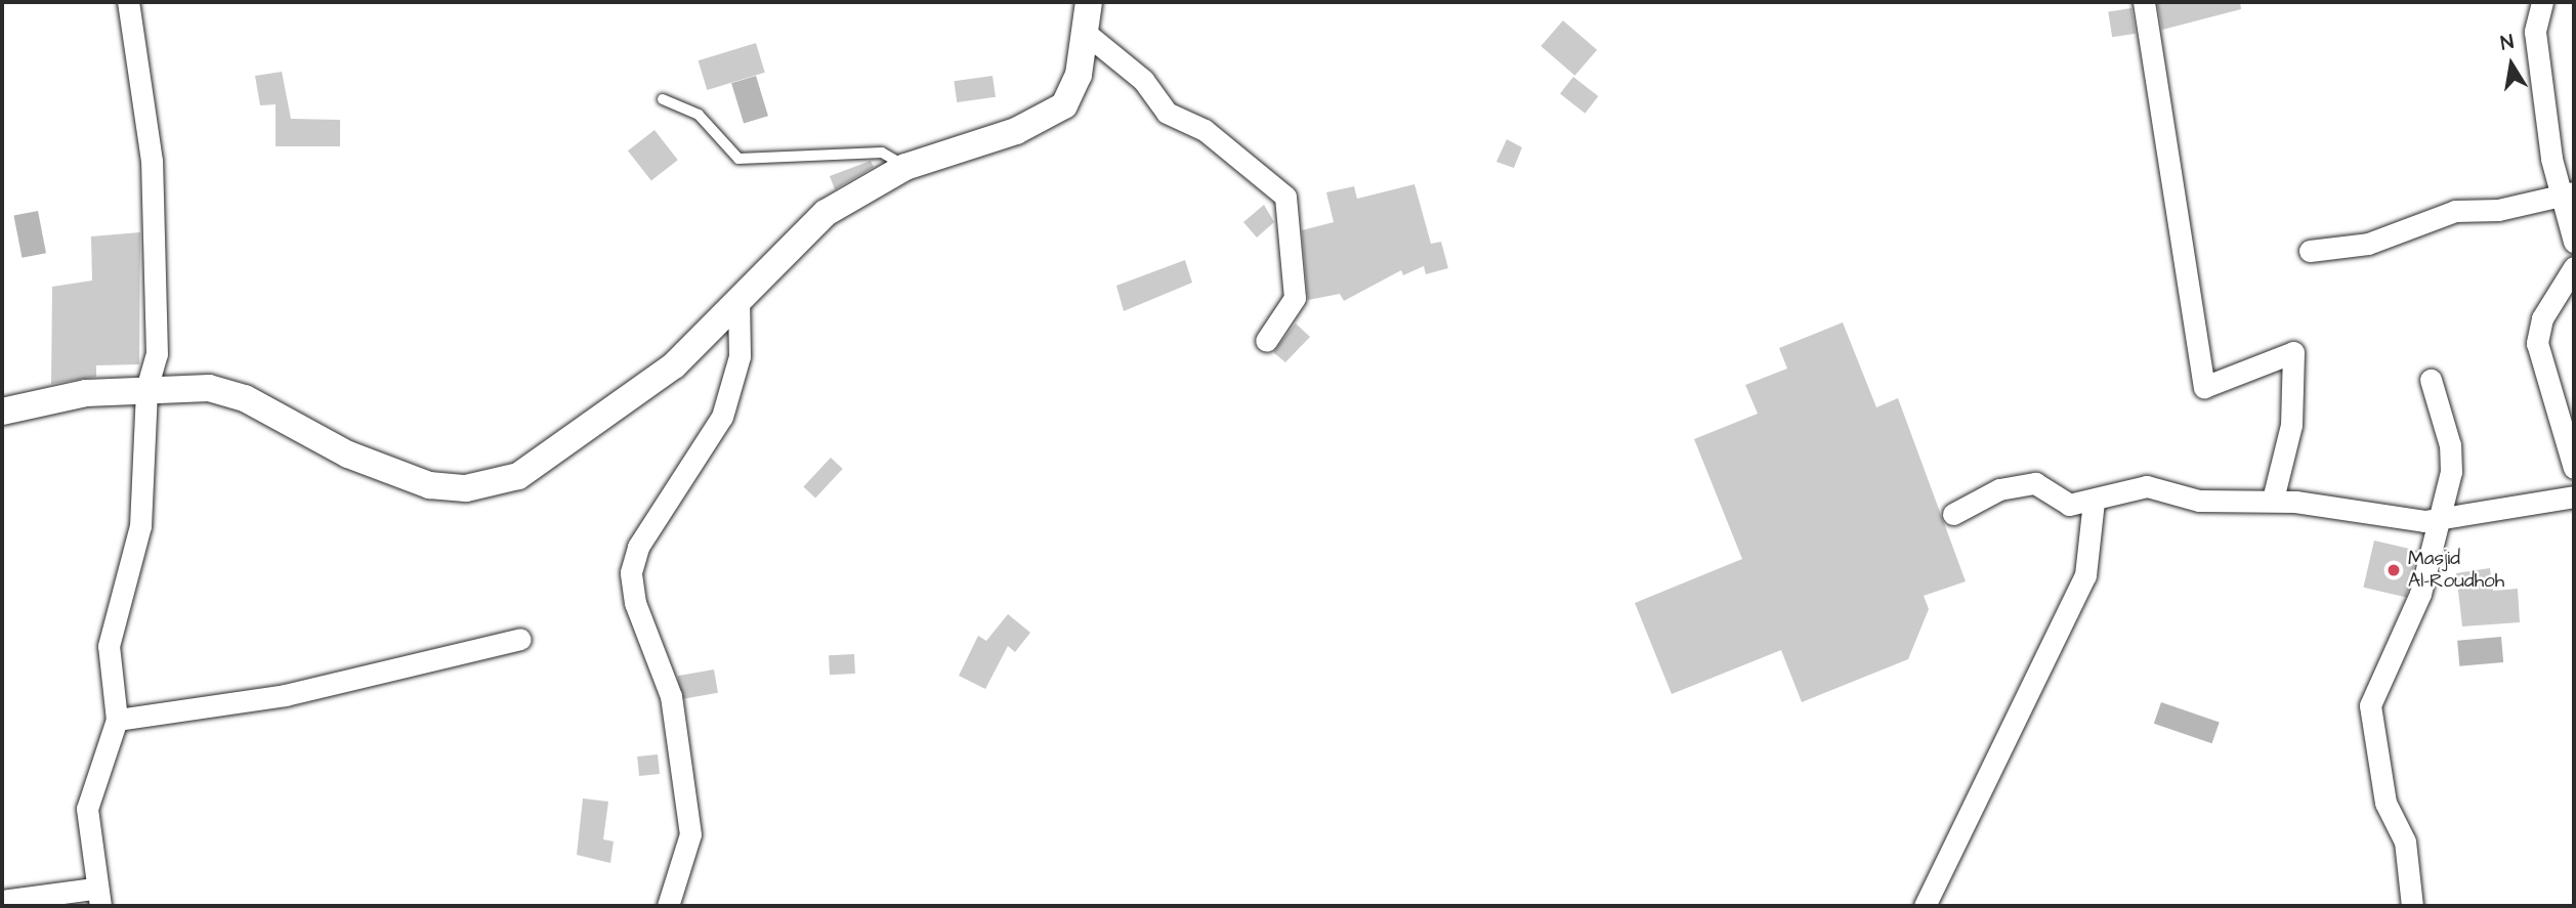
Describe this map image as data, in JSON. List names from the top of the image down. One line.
{"places":["Masjid Al-Roudhoh"],"north":"top"}
